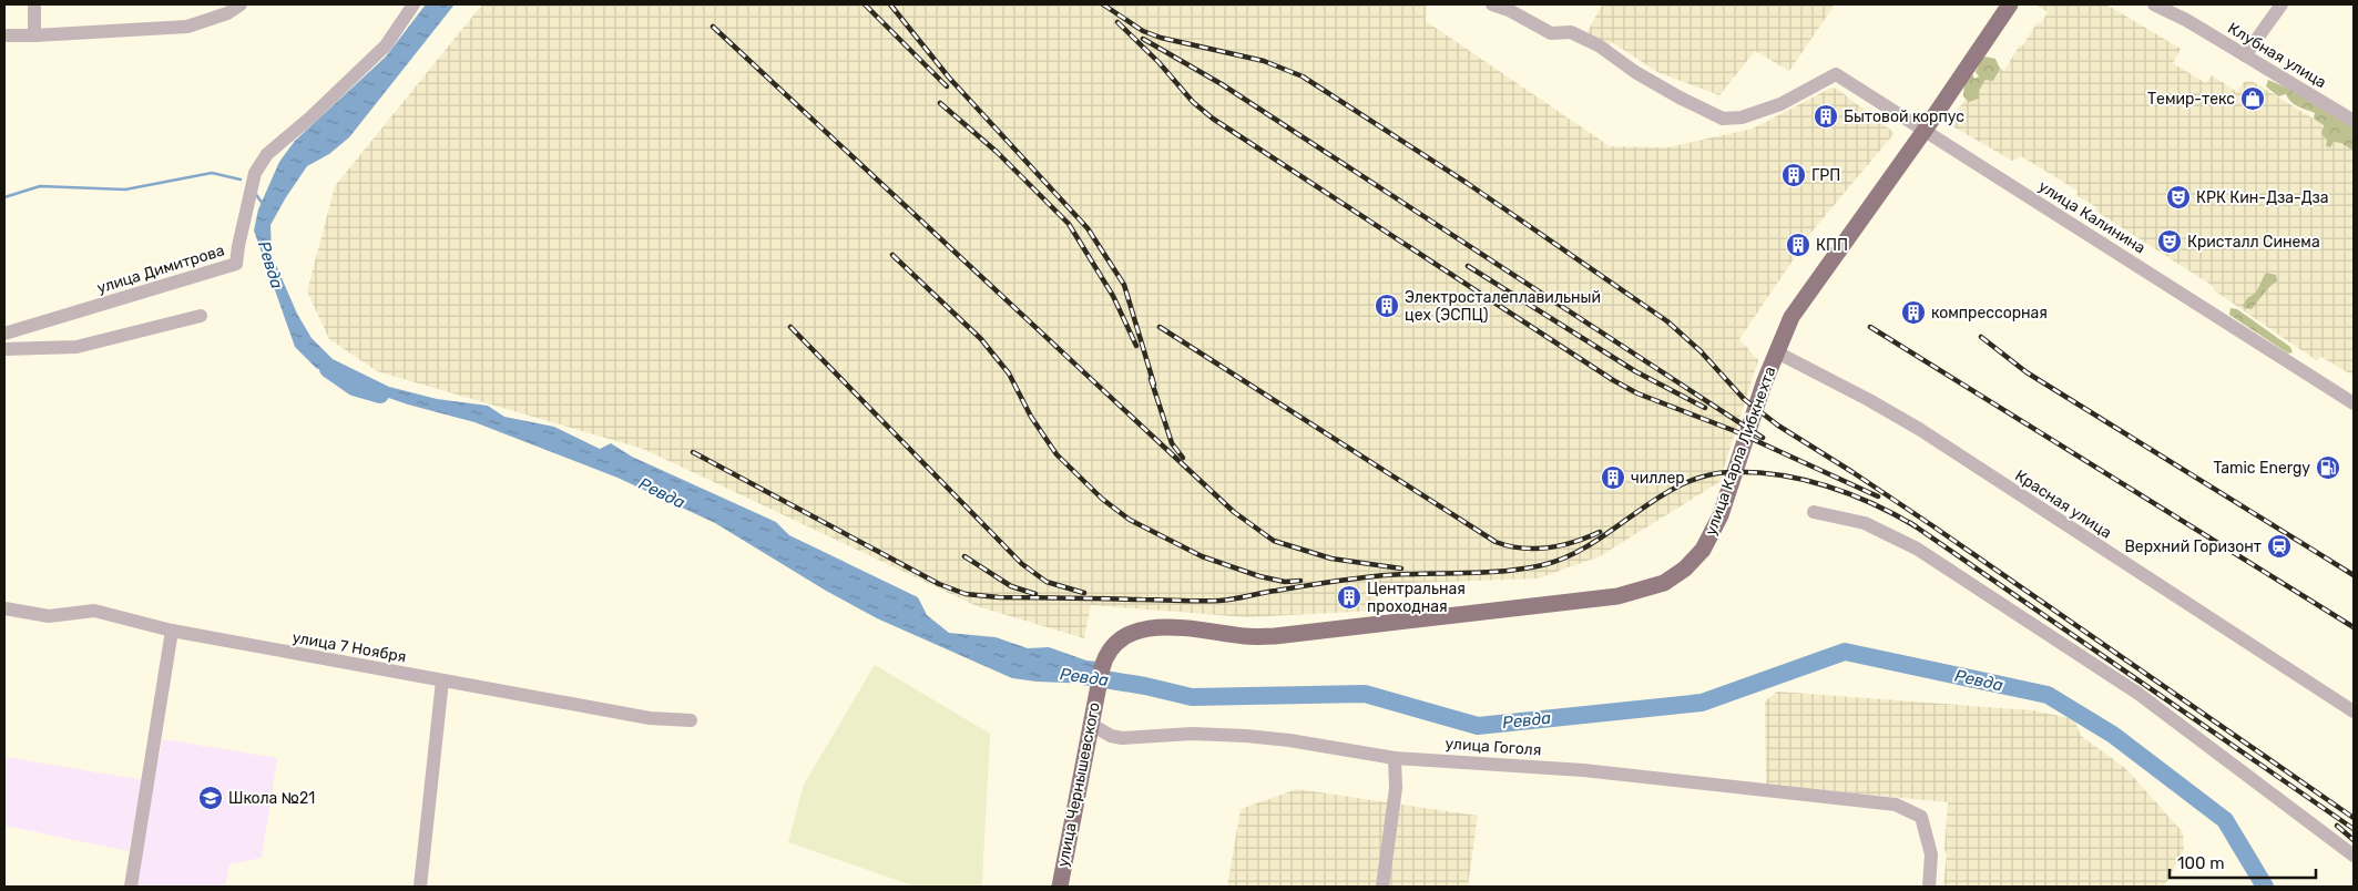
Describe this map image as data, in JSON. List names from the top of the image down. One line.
{"streets":{"main road":["улица Карла Либкнехта","улица Чернышевского"],"street":["Клубная улица","улица Калинина","улица Димитрова","Красная улица","улица 7 Ноября","улица Гоголя"]},"crossings":[["улица Калинина","улица Карла Либкнехта"],["улица Карла Либкнехта","Красная улица"],["улица Карла Либкнехта","улица Чернышевского"],["улица Гоголя","улица Чернышевского"]],"water":["Ревда"],"places":{"shop":["Темир-текс"],"building":["Бытовой корпус","ГРП","КПП","Электросталеплавильный цех (ЭСПЦ)","компрессорная","чиллер","Центральная проходная"],"theatre":["КРК Кин-Дза-Дза","Кристалл Синема"],"fuel station":["Tamic Energy"],"station":["Верхний Горизонт"],"school or university":["Школа №21"]},"scale_bar":"100 m"}
